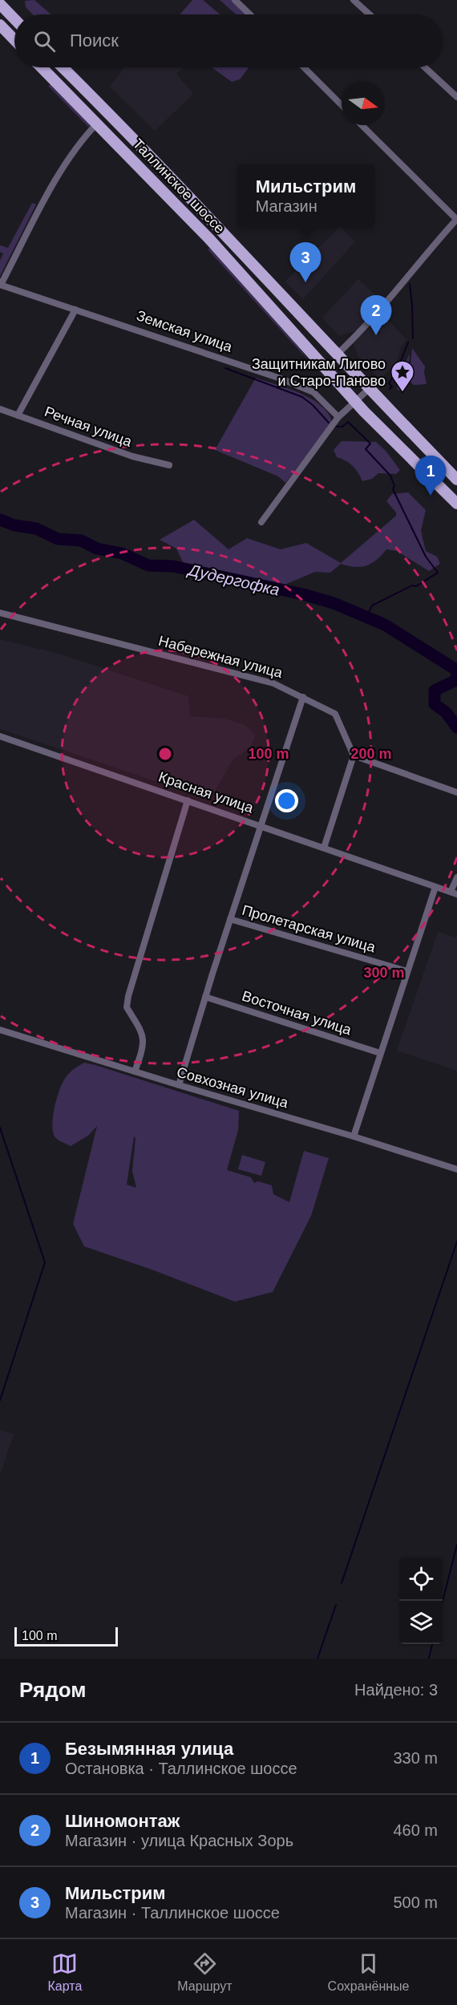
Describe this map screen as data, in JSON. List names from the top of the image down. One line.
{"streets":{"main road":["Таллинское шоссе"],"street":["Земская улица","Речная улица","Набережная улица","Красная улица","Пролетарская улица","Восточная улица","Совхозная улица"]},"water":["Дудергофка"],"places":{"place":["Защитникам Лигово и Старо-Паново"]},"scale_bar":"100 m","north":"right","page":{"search":"Поиск","popup":["Мильстрим","Магазин"],"pins":["3","2","1"],"scale":"100 m","heading":["Рядом","Найдено: 3"],"list":[{"mark":"1","name":"Безымянная улица","note":"Остановка · Таллинское шоссе","value":"330 m"},{"mark":"2","name":"Шиномонтаж","note":"Магазин · улица Красных Зорь","value":"460 m"},{"mark":"3","name":"Мильстрим","note":"Магазин · Таллинское шоссе","value":"500 m"}],"nav":["Карта","Маршрут","Сохранённые"]},"rings":["100 m","200 m","300 m"]}
